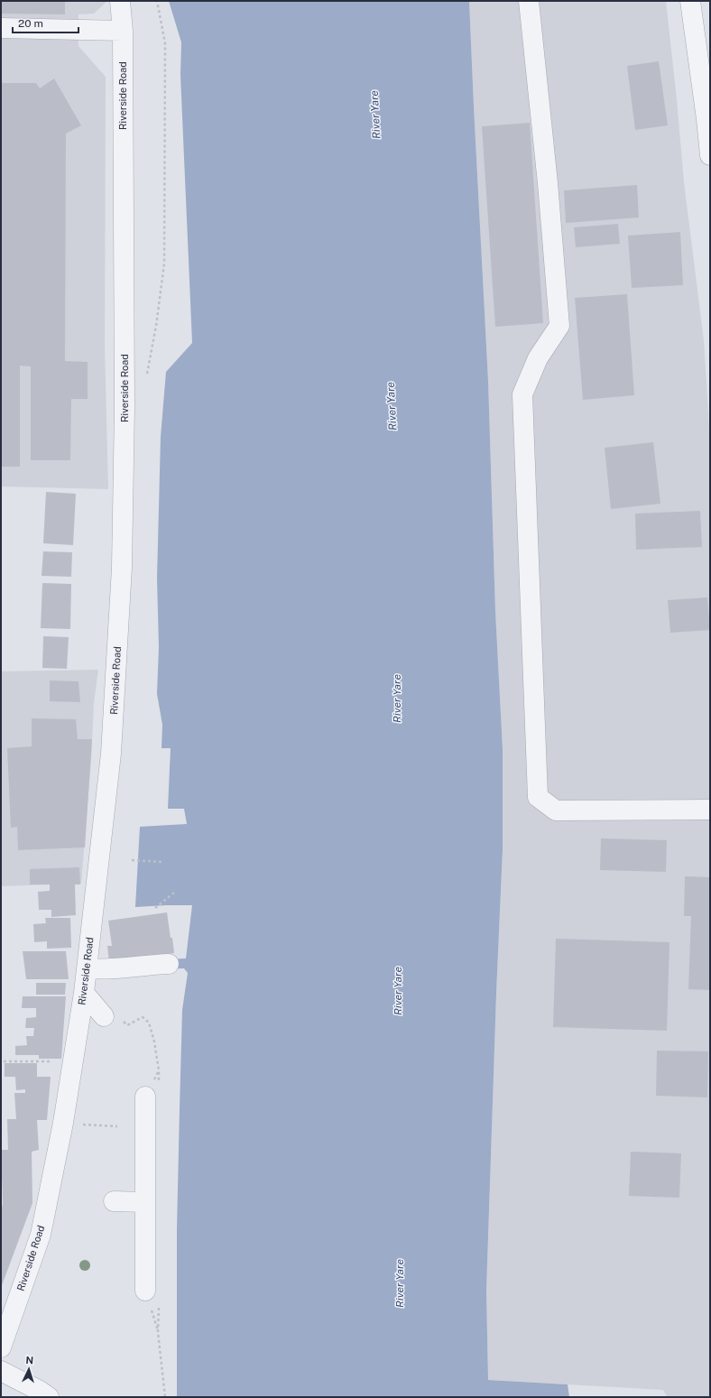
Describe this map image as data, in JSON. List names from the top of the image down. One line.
{"streets":{"street":["Riverside Road"]},"water":["River Yare"],"scale_bar":"20 m","north":"top"}
